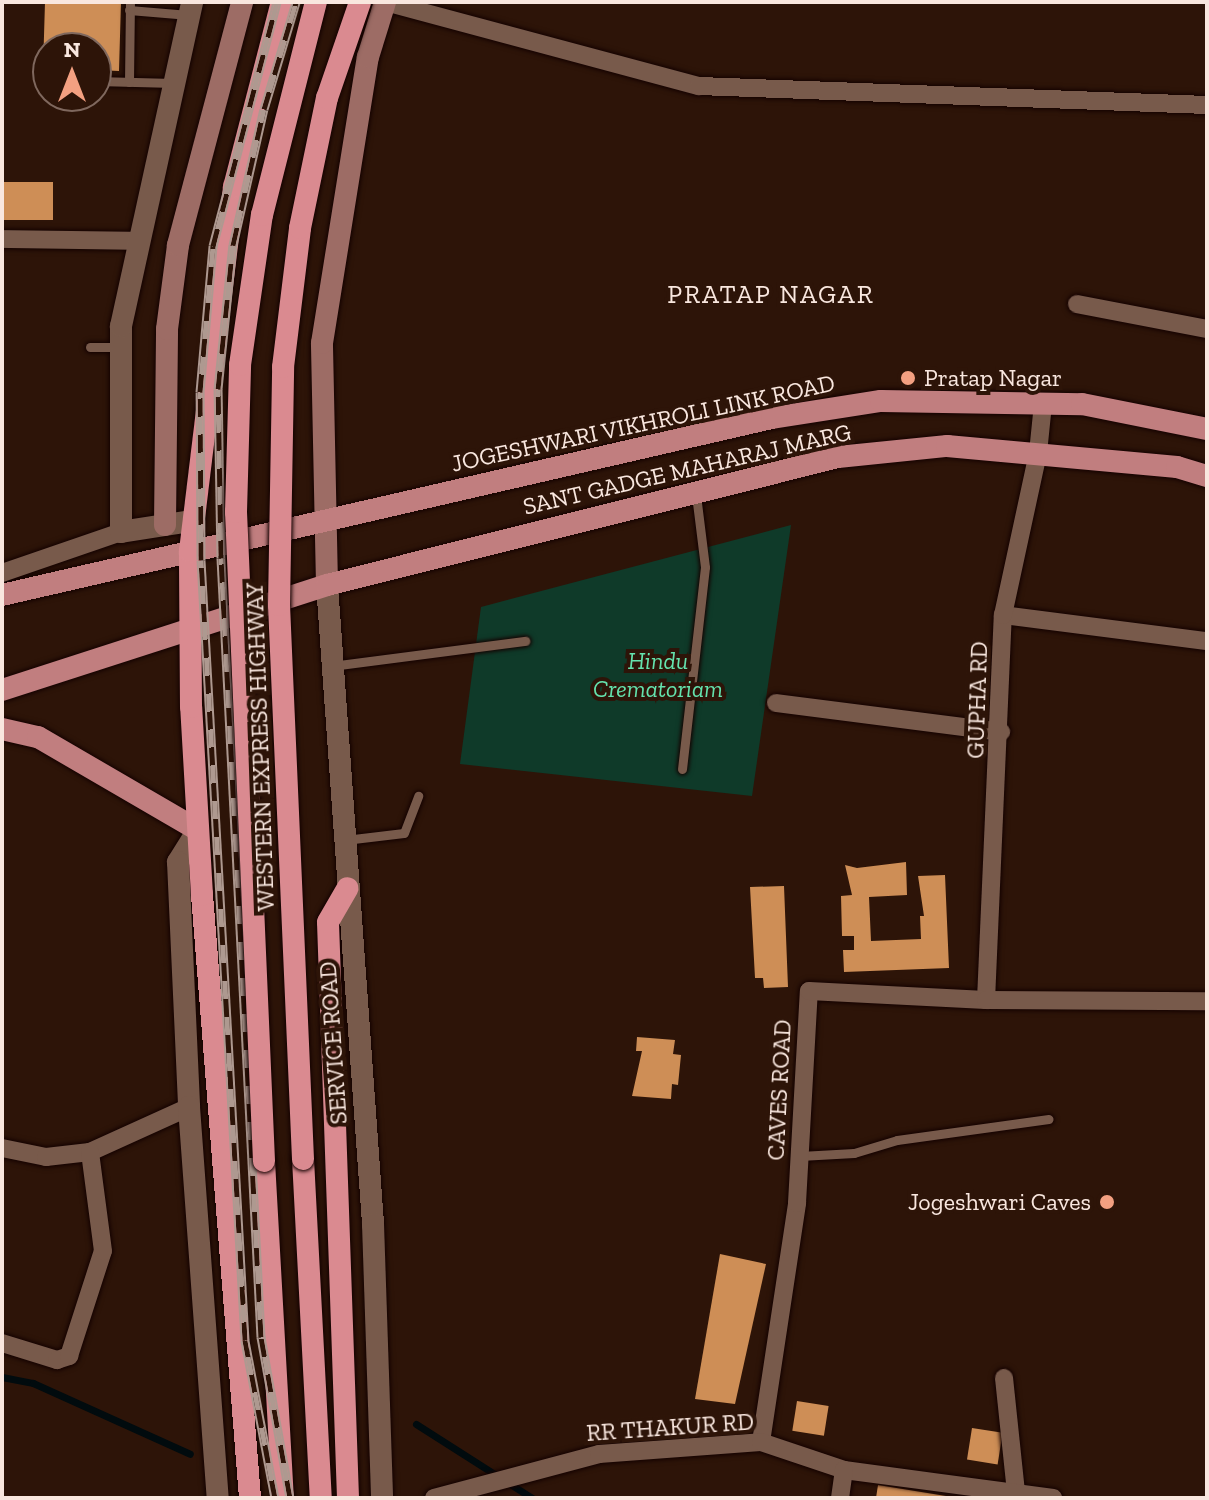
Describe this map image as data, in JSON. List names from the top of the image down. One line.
{"streets":{"highway":["WESTERN EXPRESS HIGHWAY"],"main road":["JOGESHWARI VIKHROLI LINK ROAD","SANT GADGE MAHARAJ MARG"],"street":["GUPHA RD","SERVICE ROAD","CAVES ROAD","RR THAKUR RD"]},"crossings":[["JOGESHWARI VIKHROLI LINK ROAD","GUPHA RD"],["SANT GADGE MAHARAJ MARG","GUPHA RD"],["SANT GADGE MAHARAJ MARG","SERVICE ROAD"],["GUPHA RD","CAVES ROAD"],["CAVES ROAD","RR THAKUR RD"]],"districts":["PRATAP NAGAR"],"parks":["Hindu Crematoriam"],"places":["Pratap Nagar","Jogeshwari Caves"],"north":"top"}
